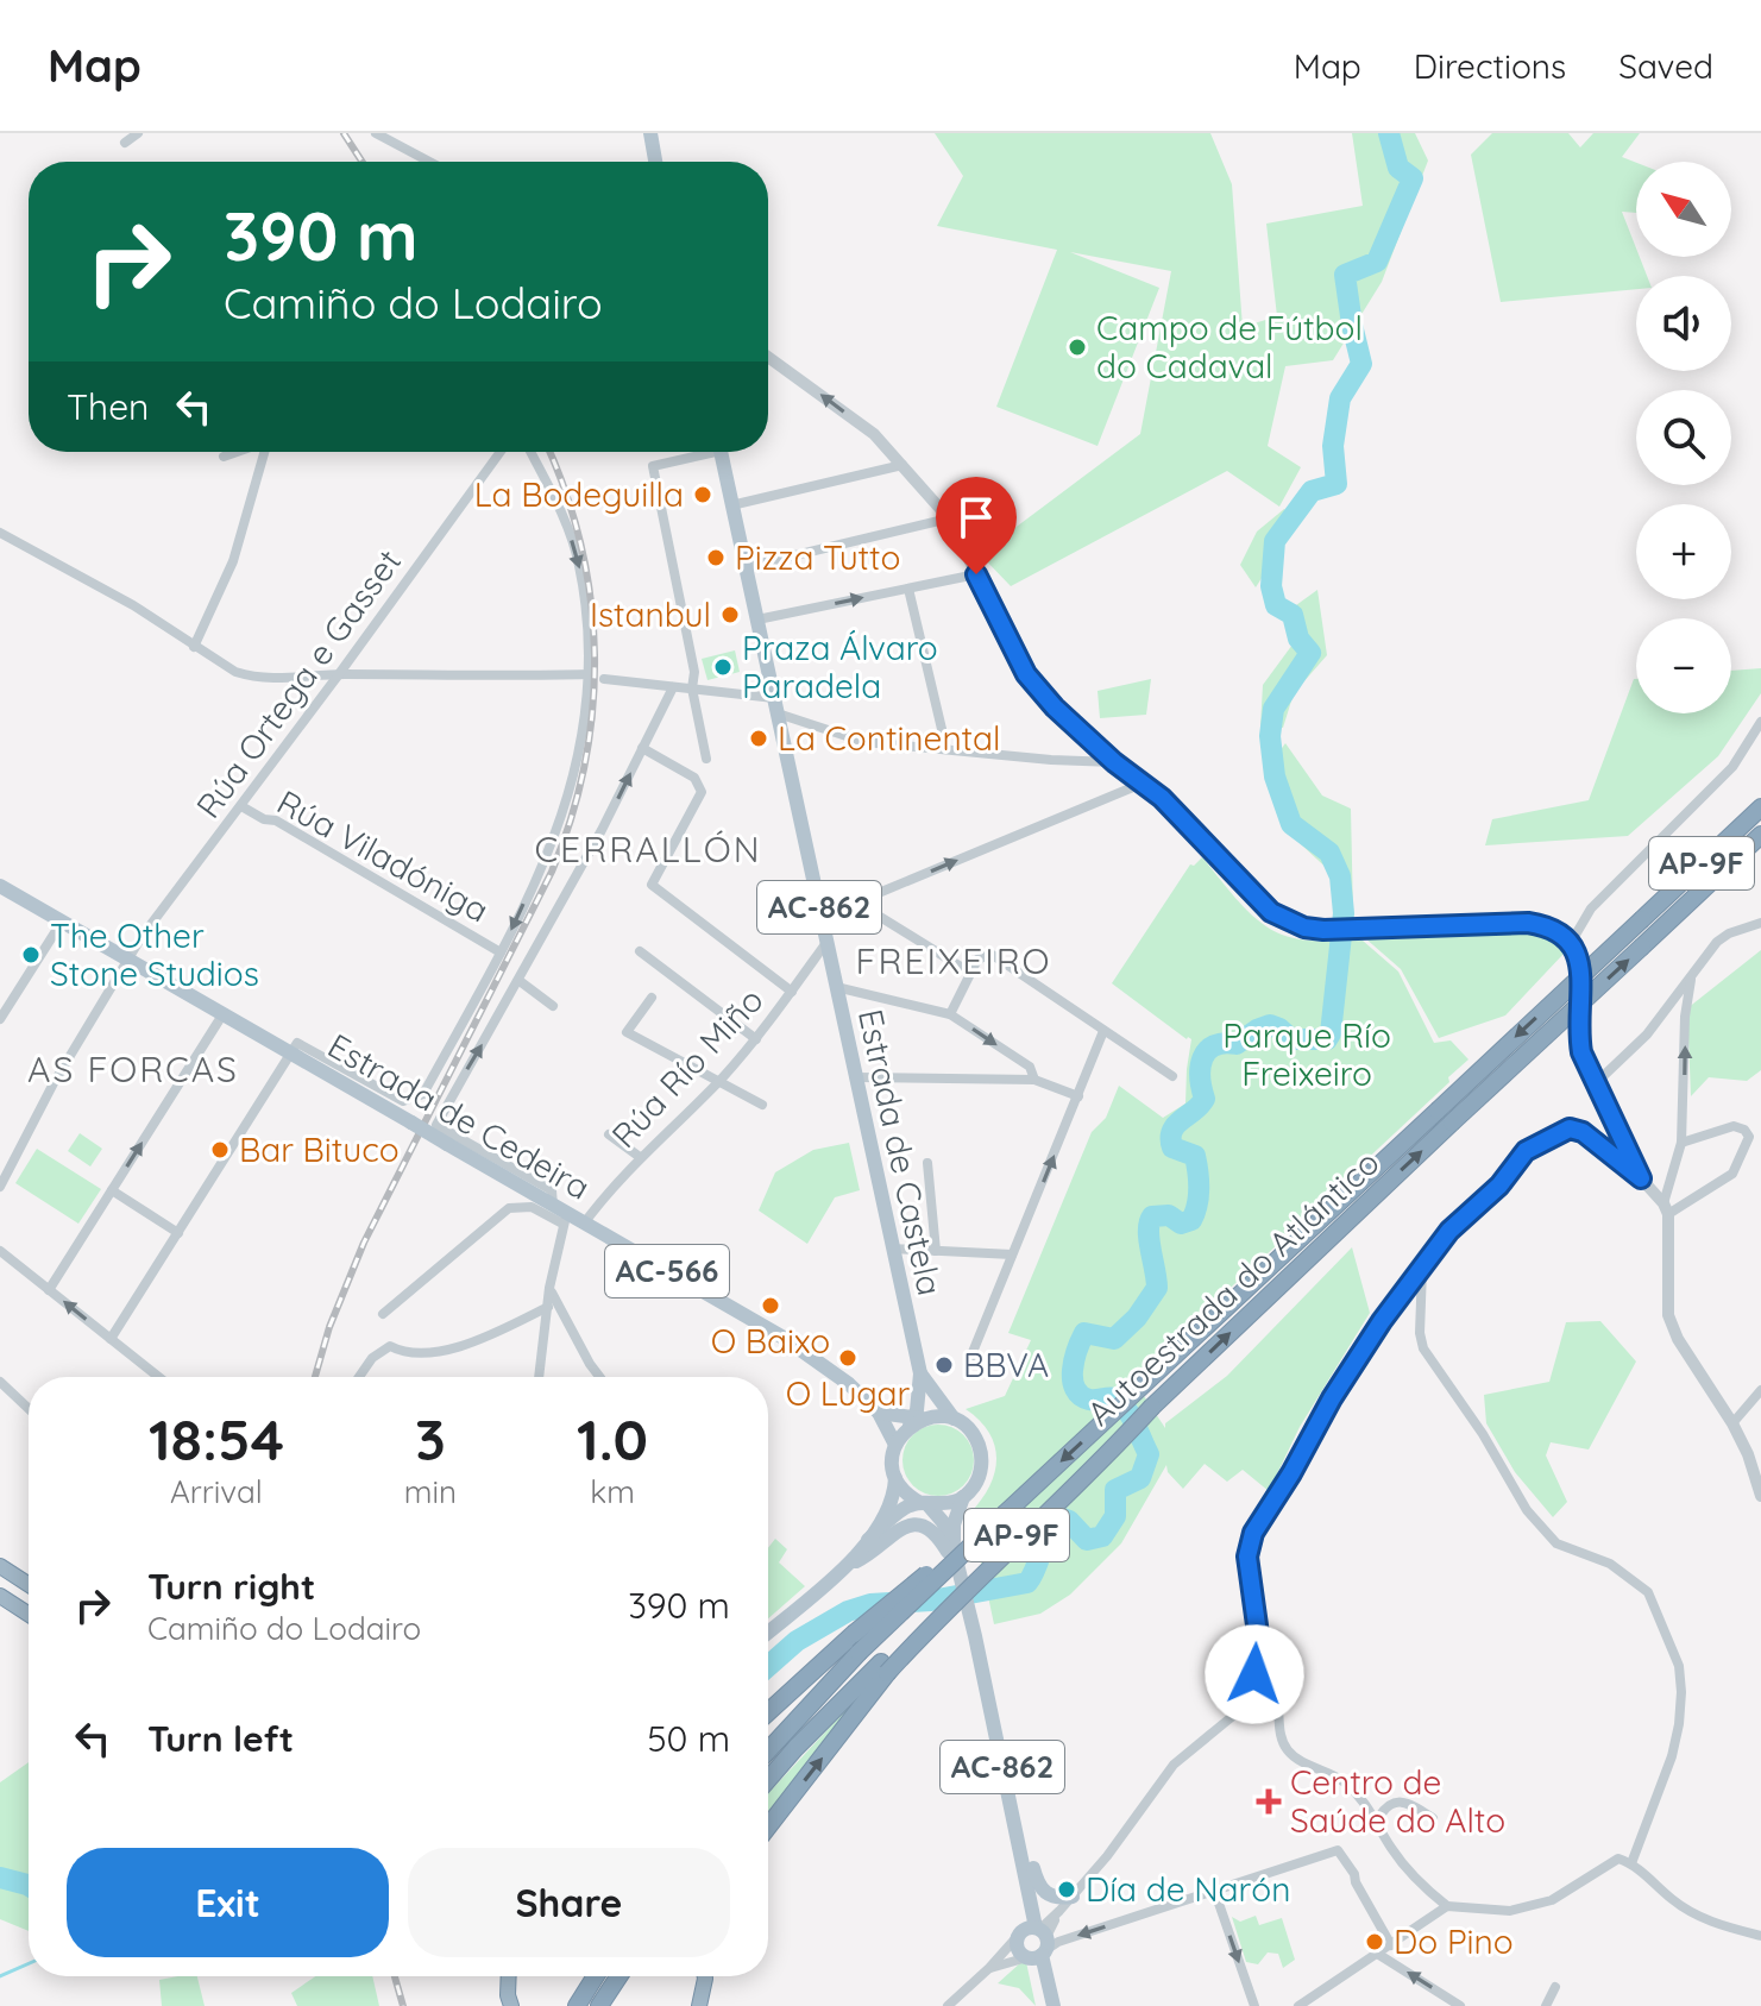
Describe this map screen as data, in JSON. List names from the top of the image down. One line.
{"streets":{"highway":["AP-9F","Autoestrada do Atlántico"],"main road":["AC-862","Estrada de Cedeira","Estrada de Castela","AC-566"],"street":["Rúa Ortega e Gasset","Rúa Viladóniga","Rúa Río Miño"]},"crossings":[["Rúa Ortega e Gasset","Rúa Viladóniga"],["Rúa Ortega e Gasset","Estrada de Cedeira"],["AC-862","Estrada de Castela"],["AC-862","AC-566"],["Rúa Río Miño","Estrada de Cedeira"],["Rúa Río Miño","Estrada de Castela"],["Estrada de Cedeira","AC-566"]],"districts":["CERRALLÓN","FREIXEIRO","AS FORCAS"],"parks":["Parque Río Freixeiro"],"places":{"other":["Campo de Fútbol do Cadaval","La Bodeguilla","Pizza Tutto","Istanbul","Praza Álvaro Paradela","La Continental","The Other Stone Studios","Bar Bituco","O Baixo","O Lugar","BBVA","Día de Narón","Do Pino"],"health":["Centro de Saúde do Alto"]},"north":"top left","page":{"header":"Map","nav":["Map","Directions","Saved"],"map_buttons":["+","−"],"turn":["390 m","Camiño do Lodairo"],"then":"Then","eta":["18:54","Arrival","3","min","1.0","km"],"list":[{"name":"Turn right","note":"Camiño do Lodairo","value":"390 m"},{"name":"Turn left","value":"50 m"}],"buttons":["Exit","Share"]}}
